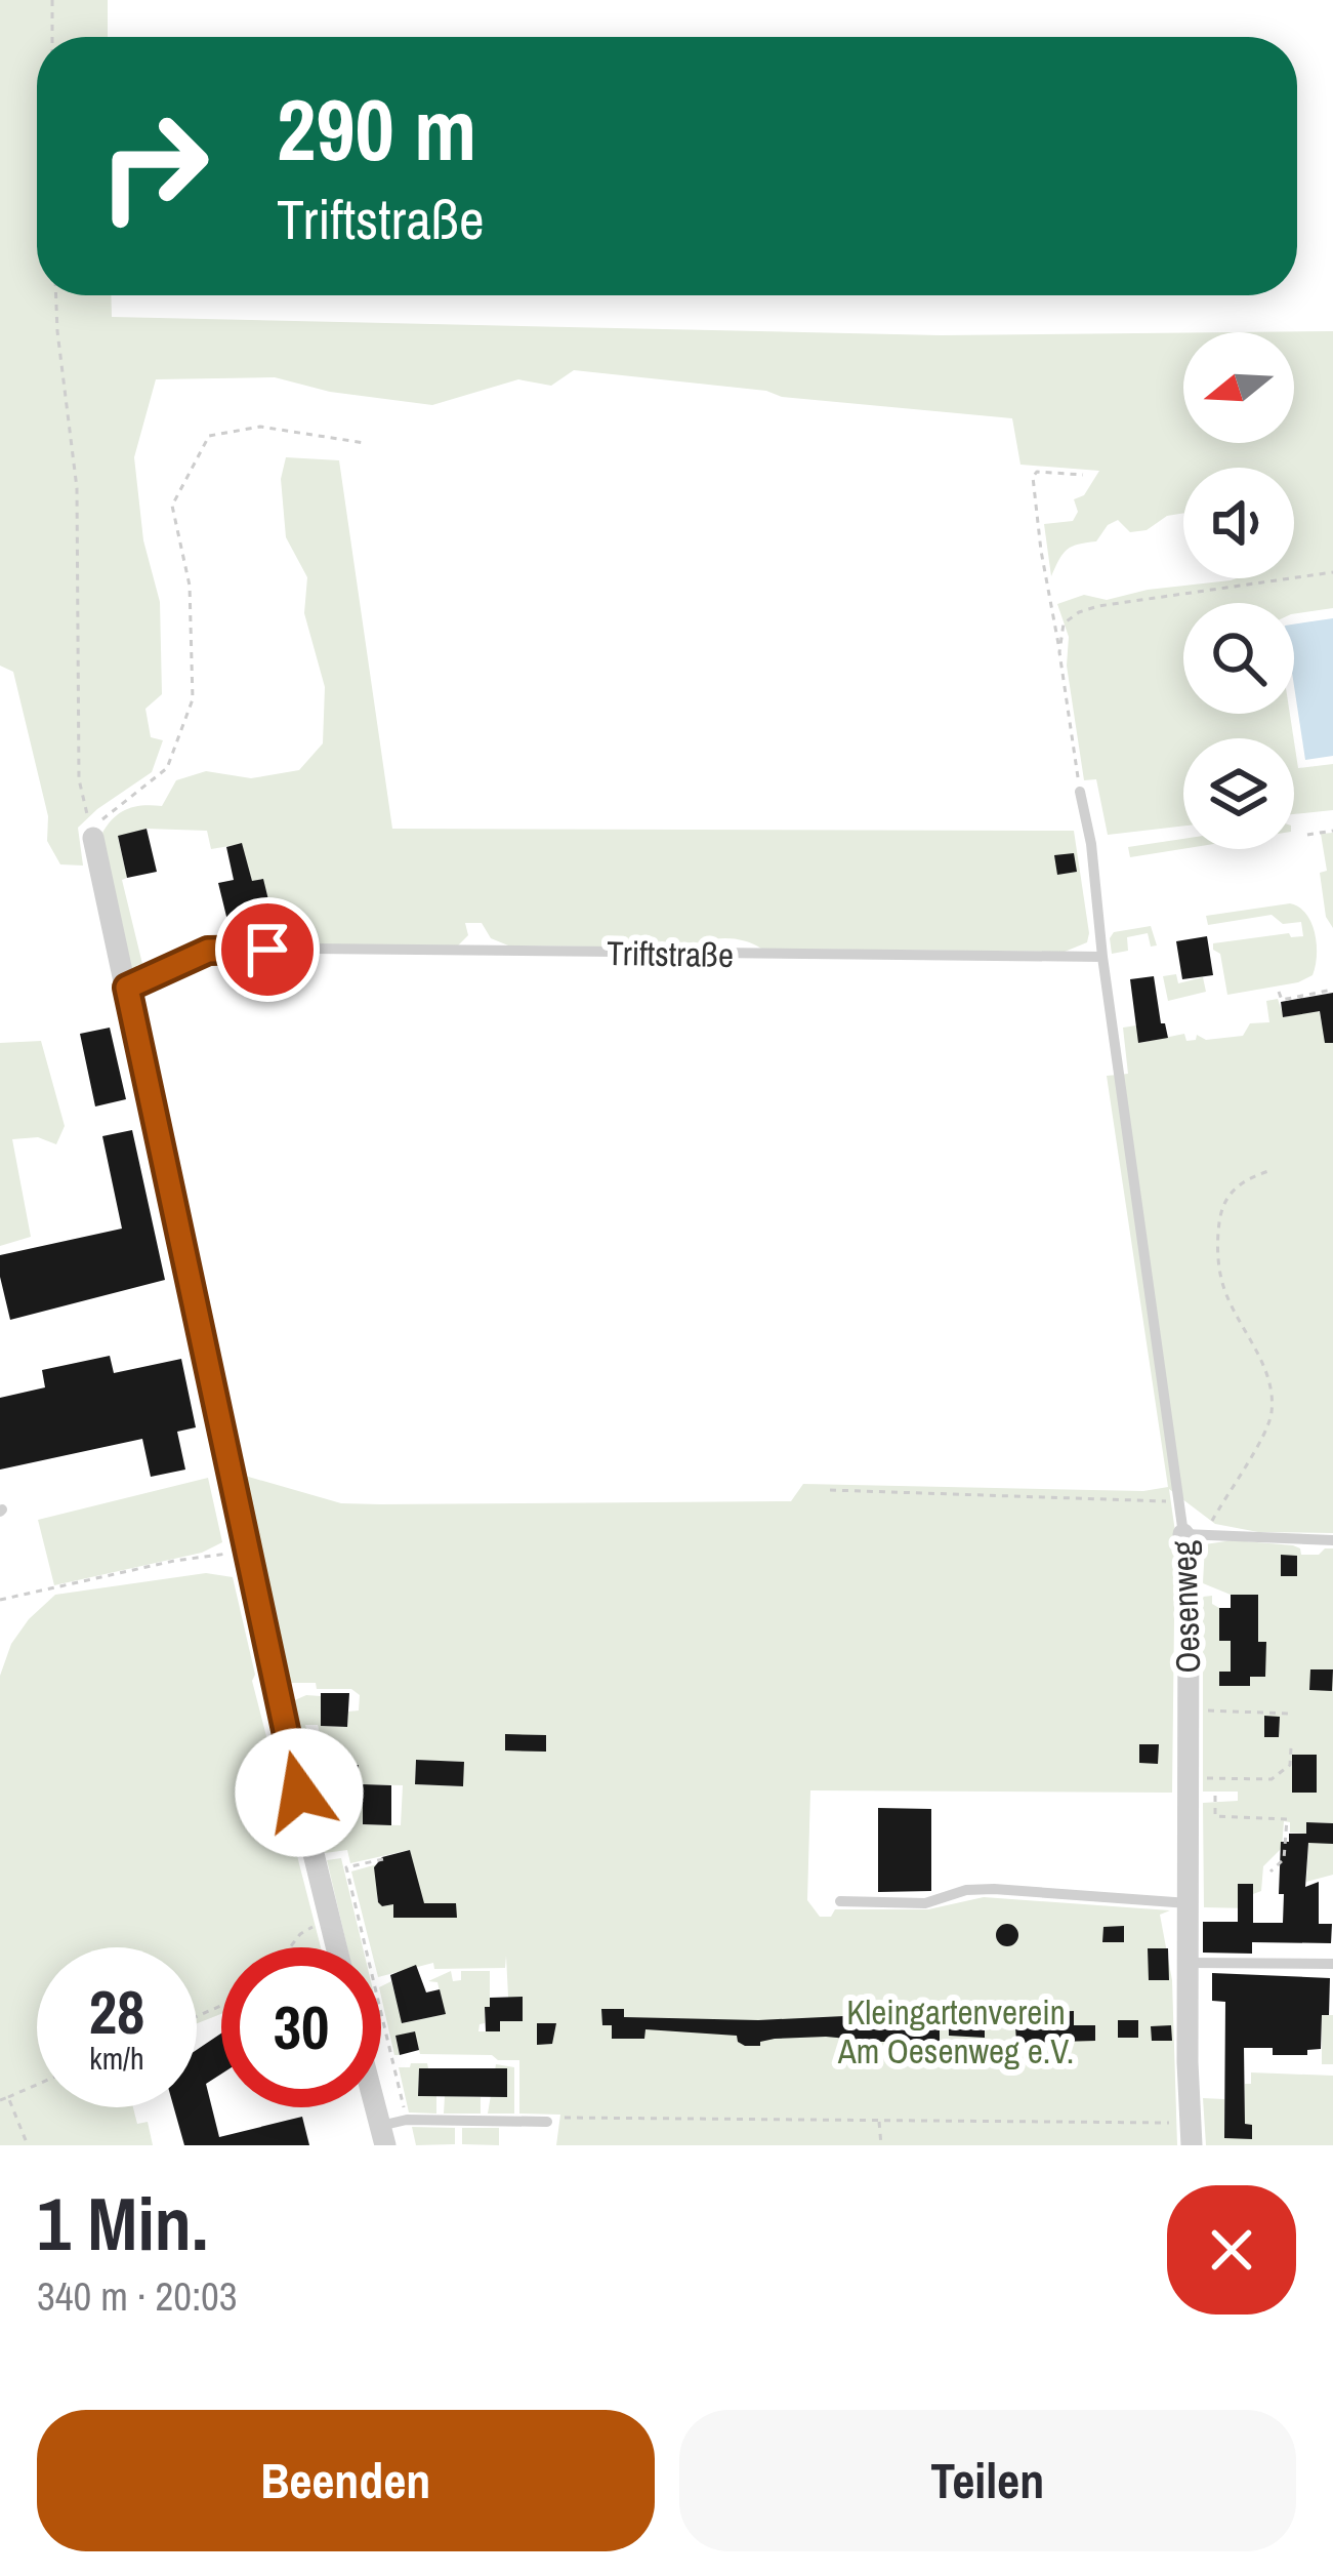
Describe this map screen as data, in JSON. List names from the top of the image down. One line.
{"streets":{"street":["Oesenweg"],"lane":["Triftstraße"]},"crossings":[["Triftstraße","Oesenweg"]],"parks":["Kleingartenverein Am Oesenweg e.V."],"north":"left","page":{"turn":["290 m","Triftstraße"],"speed":"28 km/h","limit":"30","heading":["1 Min.","340 m · 20:03"],"buttons":["Beenden","Teilen"]}}
